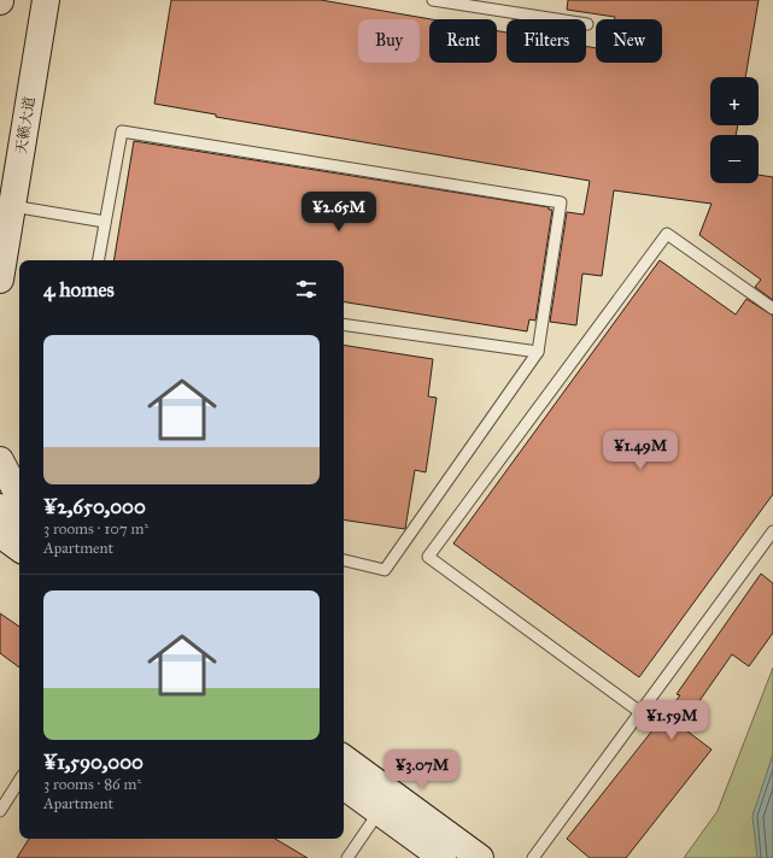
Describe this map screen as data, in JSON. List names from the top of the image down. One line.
{"streets":{"main road":["天籁大道"]},"page":{"chip":["Buy","Rent","Filters","New"],"map_buttons":["+","−"],"price":["¥2.65M","¥1.49M","¥1.59M","¥3.07M"],"heading":"4 homes","list":[{"name":"¥2,650,000","note":"3 rooms · 107 m² · Apartment"},{"name":"¥1,590,000","note":"3 rooms · 86 m² · Apartment"}]}}
